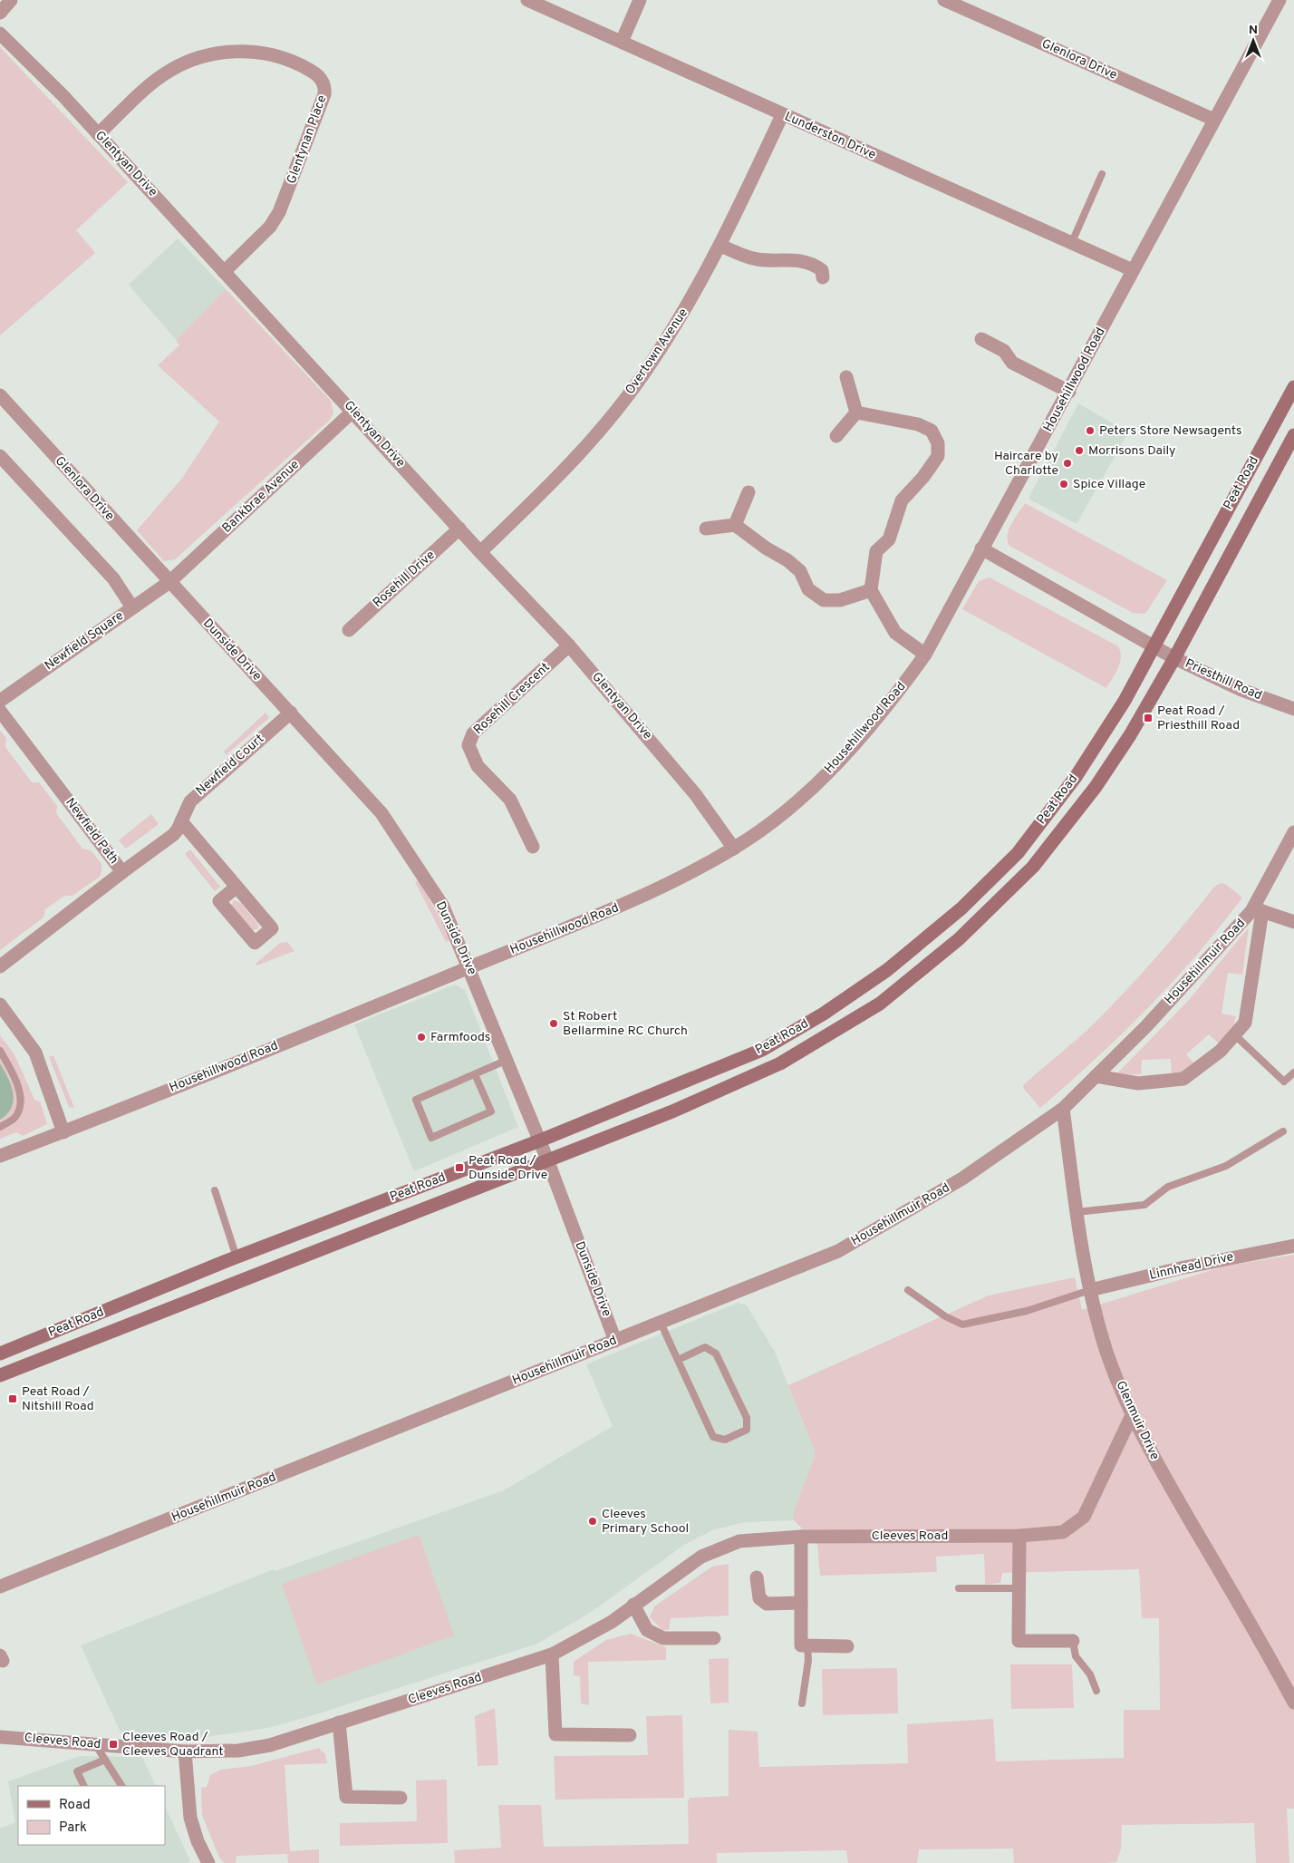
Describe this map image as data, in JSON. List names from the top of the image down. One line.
{"streets":{"street":["Glenlora Drive","Lunderston Drive","Glentynan Place","Glentyan Drive","Overtown Avenue","Househillwood Road","Peat Road","Bankbrae Avenue","Rosehill Drive","Newfield Square","Dunside Drive","Priesthill Road","Rosehill Crescent","Newfield Court","Newfield Path","Househillmuir Road","Linnhead Drive","Glenmuir Drive","Cleeves Road"]},"crossings":[["Glenlora Drive","Househillwood Road"],["Glenlora Drive","Bankbrae Avenue"],["Glenlora Drive","Newfield Square"],["Glenlora Drive","Dunside Drive"],["Lunderston Drive","Overtown Avenue"],["Lunderston Drive","Househillwood Road"],["Glentynan Place","Glentyan Drive"],["Glentyan Drive","Overtown Avenue"],["Glentyan Drive","Househillwood Road"],["Glentyan Drive","Bankbrae Avenue"],["Glentyan Drive","Rosehill Drive"],["Glentyan Drive","Rosehill Crescent"],["Househillwood Road","Dunside Drive"],["Househillwood Road","Priesthill Road"],["Peat Road","Dunside Drive"],["Peat Road","Priesthill Road"],["Bankbrae Avenue","Newfield Square"],["Bankbrae Avenue","Dunside Drive"],["Newfield Square","Dunside Drive"],["Dunside Drive","Newfield Court"],["Dunside Drive","Househillmuir Road"],["Newfield Court","Newfield Path"],["Househillmuir Road","Glenmuir Drive"],["Linnhead Drive","Glenmuir Drive"],["Glenmuir Drive","Cleeves Road"]],"places":{"other":["Peters Store Newsagents","Morrisons Daily","Haircare by Charlotte","Spice Village","St Robert Bellarmine RC Church","Farmfoods","Cleeves Primary School"],"transit":["Peat Road / Priesthill Road","Peat Road / Dunside Drive","Peat Road / Nitshill Road","Cleeves Road / Cleeves Quadrant"]},"legend":["Road","Park"],"north":"top"}
